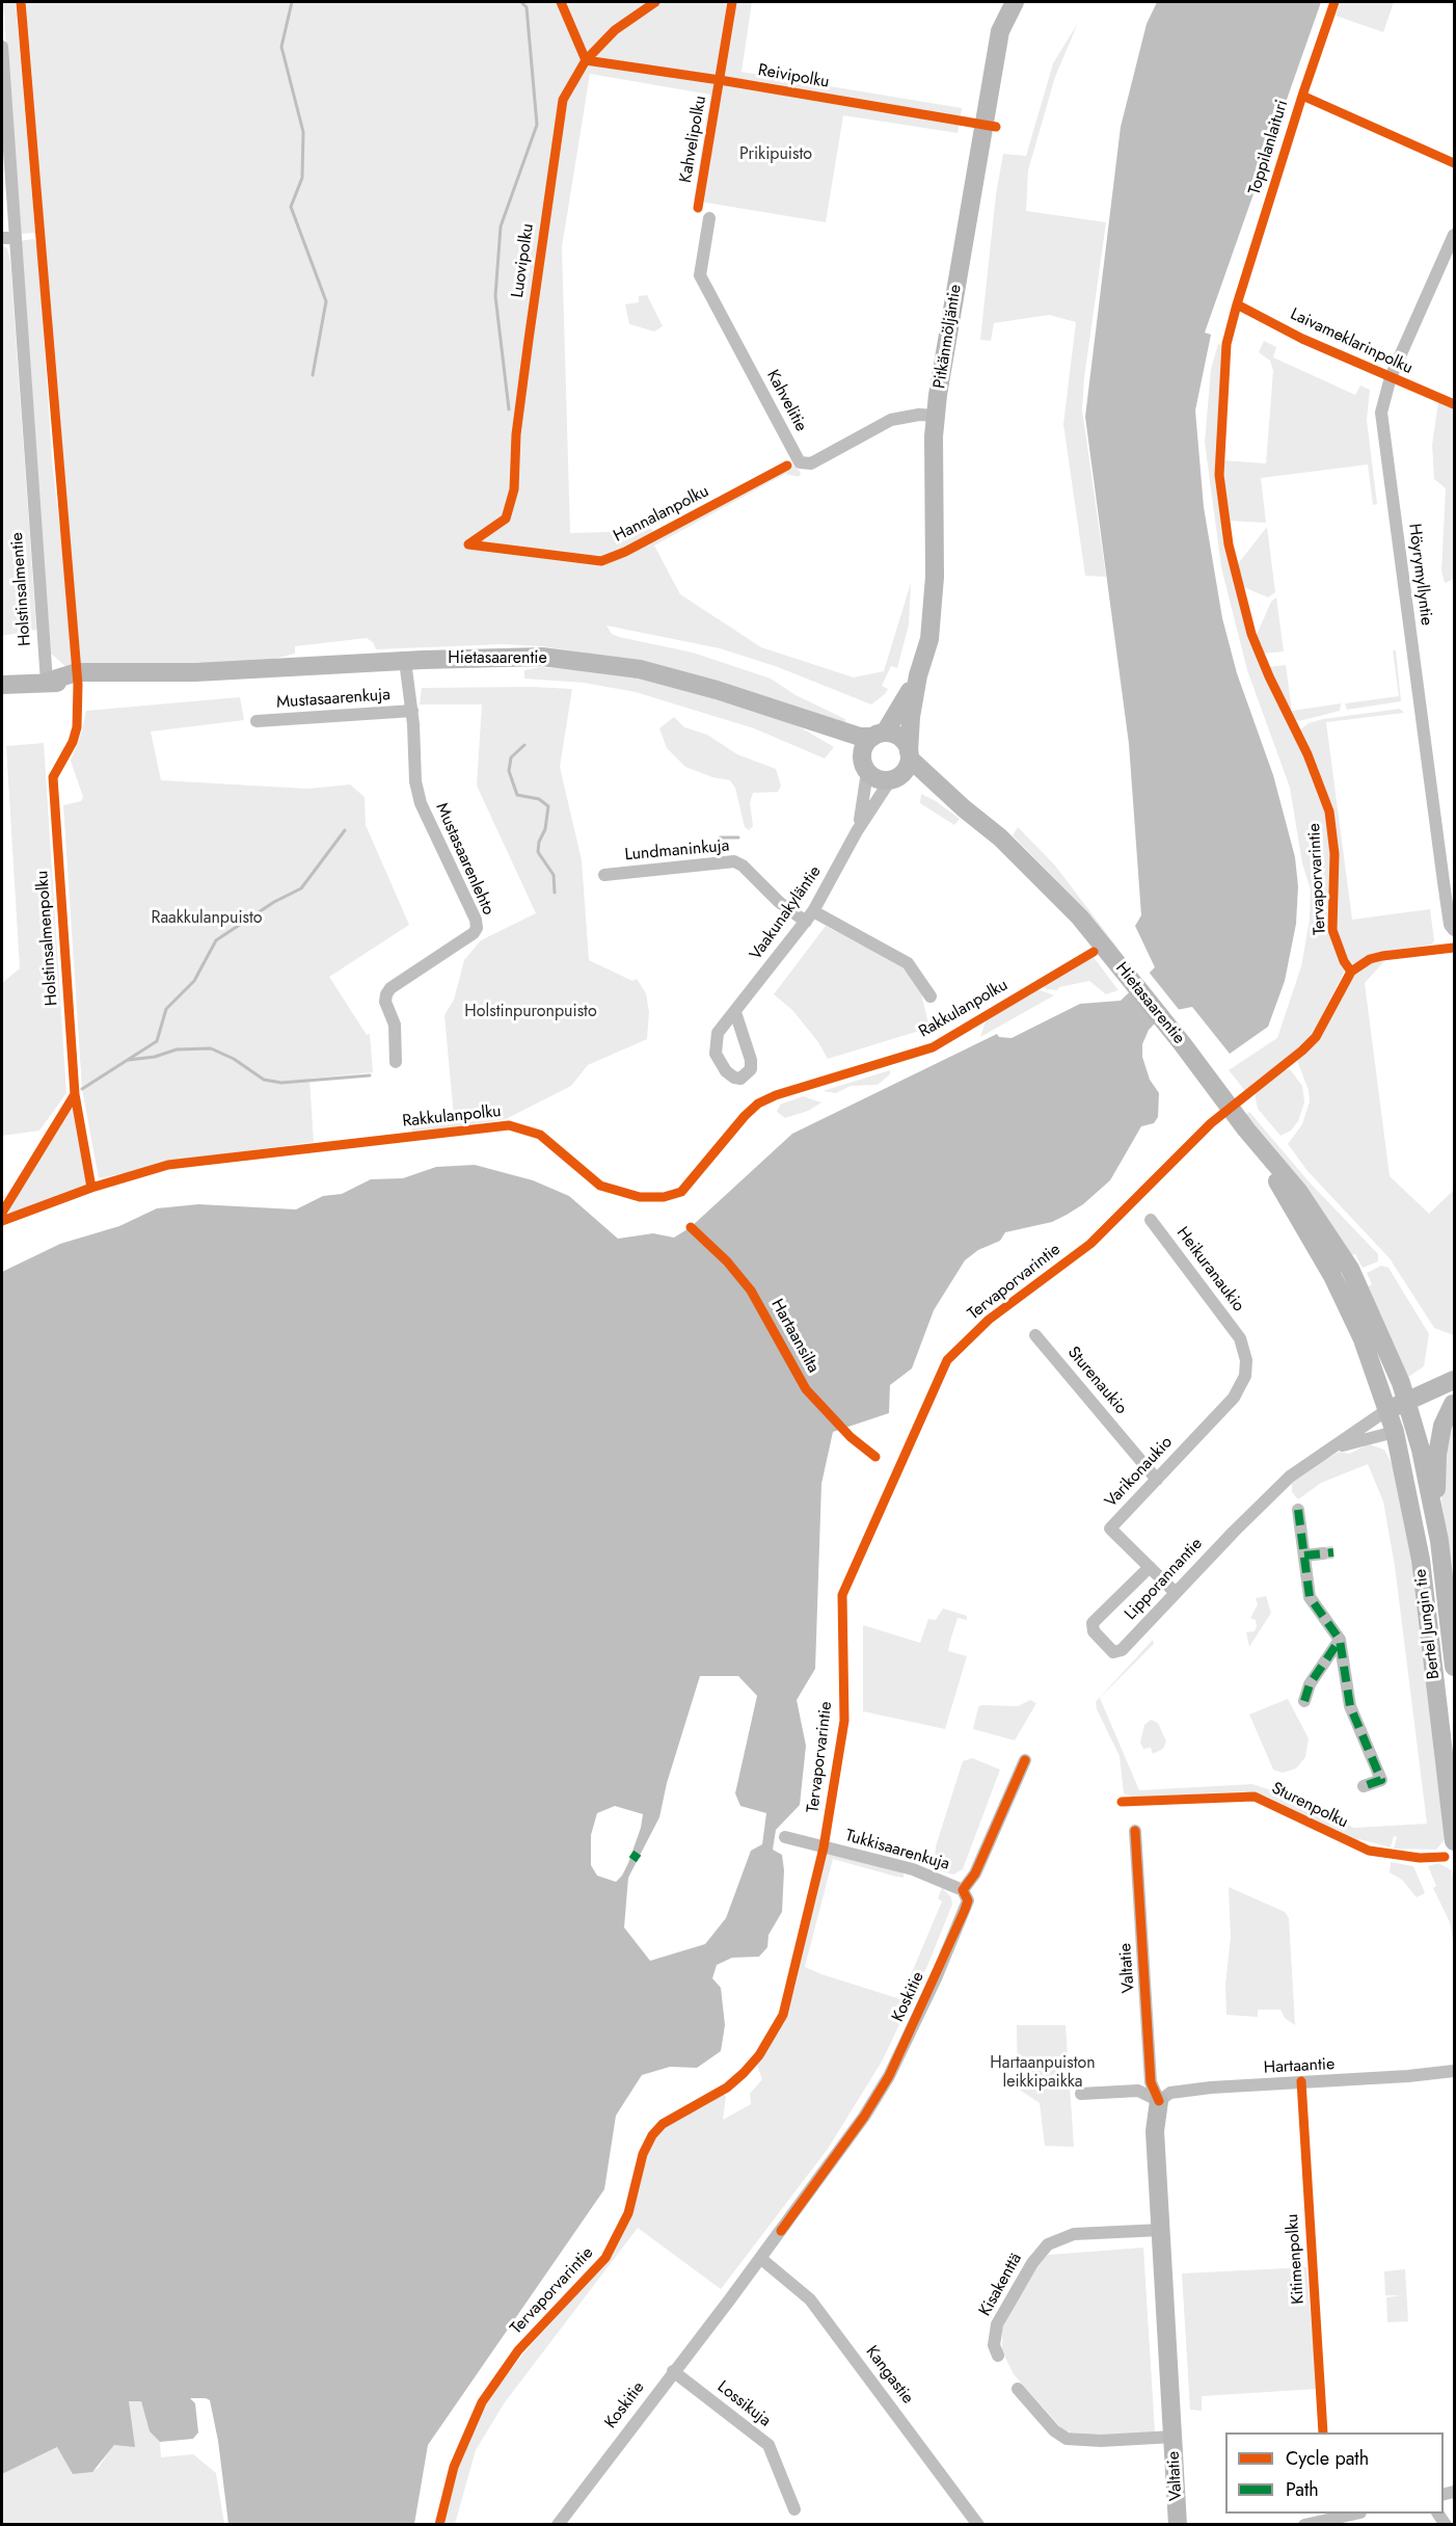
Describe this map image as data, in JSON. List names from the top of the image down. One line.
{"streets":{"street":["Pitkänmöljäntie","Kahvelitie","Höyrymyllyntie","Holstinsalmentie","Hietasaarentie","Mustasaarenkuja","Lundmaninkuja","Mustasaarenlehto","Vaakunakyläntie","Heikuranaukio","Sturenaukio","Varikonaukio","Lipporannantie","Bertel Jungin tie","Tukkisaarenkuja","Valtatie","Koskitie","Hartaantie","Kisakenttä","Kangastie","Lossikuja"],"cycle path":["Reivipolku","Kahvelipolku","Toppilanlaituri","Luovipolku","Laivameklarinpolku","Hannalanpolku","Tervaporvarintie","Holstinsalmenpolku","Rakkulanpolku","Hartaansilta","Sturenpolku","Kitimenpolku"]},"crossings":[["Pitkänmöljäntie","Kahvelitie"],["Pitkänmöljäntie","Hietasaarentie"],["Pitkänmöljäntie","Vaakunakyläntie"],["Holstinsalmentie","Hietasaarentie"],["Hietasaarentie","Mustasaarenlehto"],["Hietasaarentie","Vaakunakyläntie"],["Hietasaarentie","Lipporannantie"],["Hietasaarentie","Bertel Jungin tie"],["Mustasaarenkuja","Mustasaarenlehto"],["Lundmaninkuja","Vaakunakyläntie"],["Heikuranaukio","Varikonaukio"],["Sturenaukio","Varikonaukio"],["Varikonaukio","Lipporannantie"],["Lipporannantie","Bertel Jungin tie"],["Tukkisaarenkuja","Koskitie"],["Valtatie","Hartaantie"],["Valtatie","Kisakenttä"],["Koskitie","Kangastie"],["Koskitie","Lossikuja"]],"parks":["Prikipuisto","Raakkulanpuisto","Holstinpuronpuisto","Hartaanpuiston leikkipaikka"],"legend":["Cycle path","Path"]}
